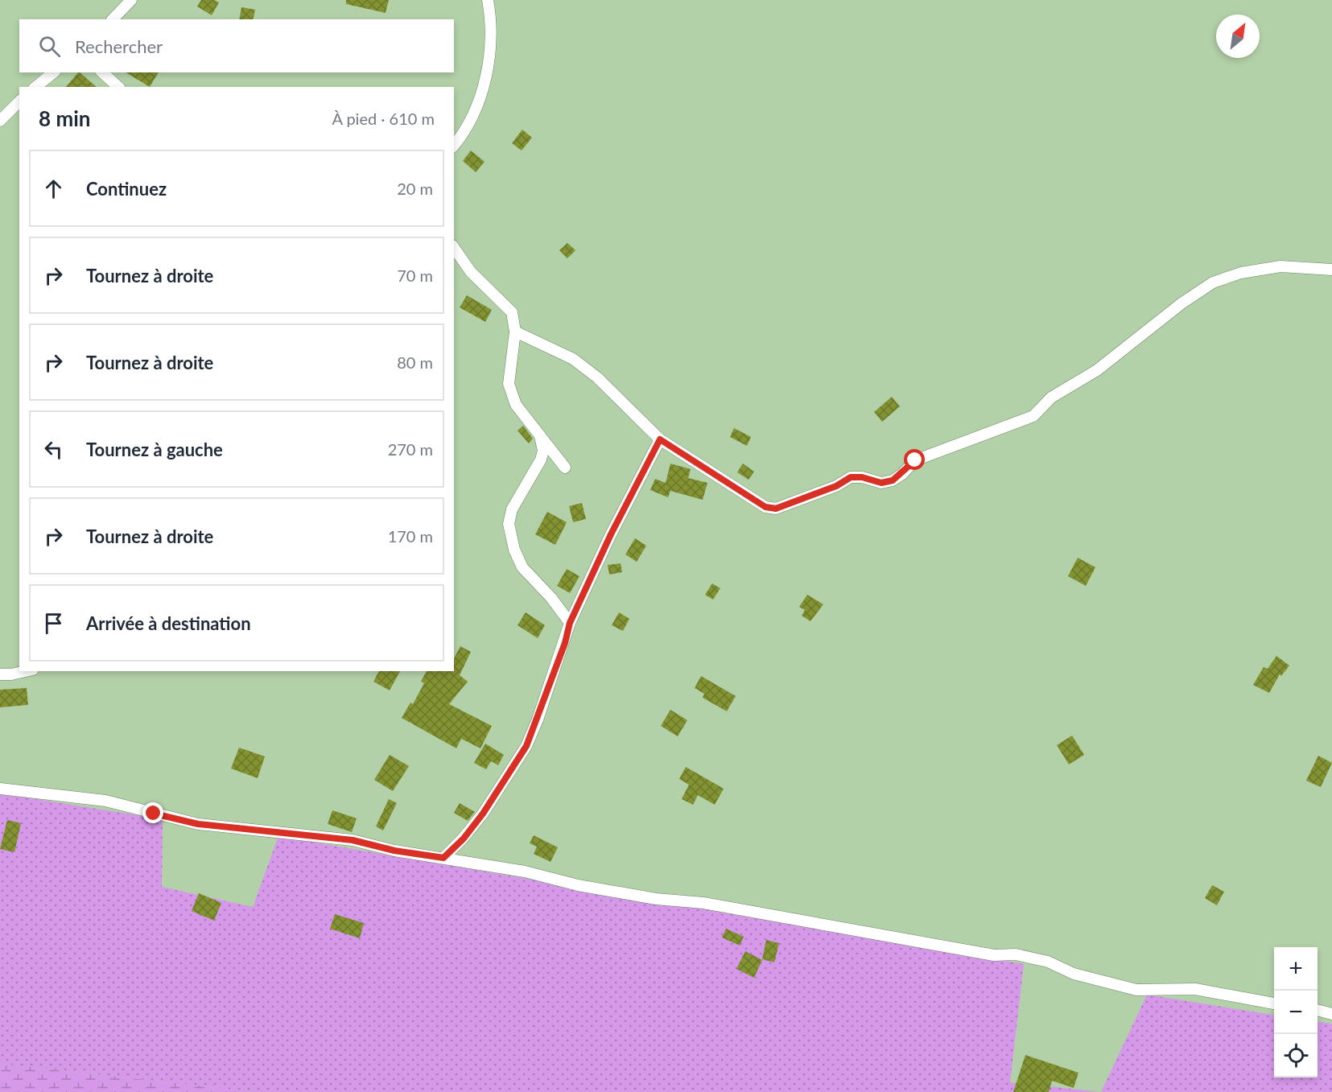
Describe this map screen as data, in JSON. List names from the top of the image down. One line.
{"north":"top right","page":{"search":"Rechercher","heading":["8 min","À pied · 610 m"],"list":[["Continuez","20 m"],["Tournez à droite","70 m"],["Tournez à droite","80 m"],["Tournez à gauche","270 m"],["Tournez à droite","170 m"],"Arrivée à destination"],"map_buttons":["+","−"]}}
